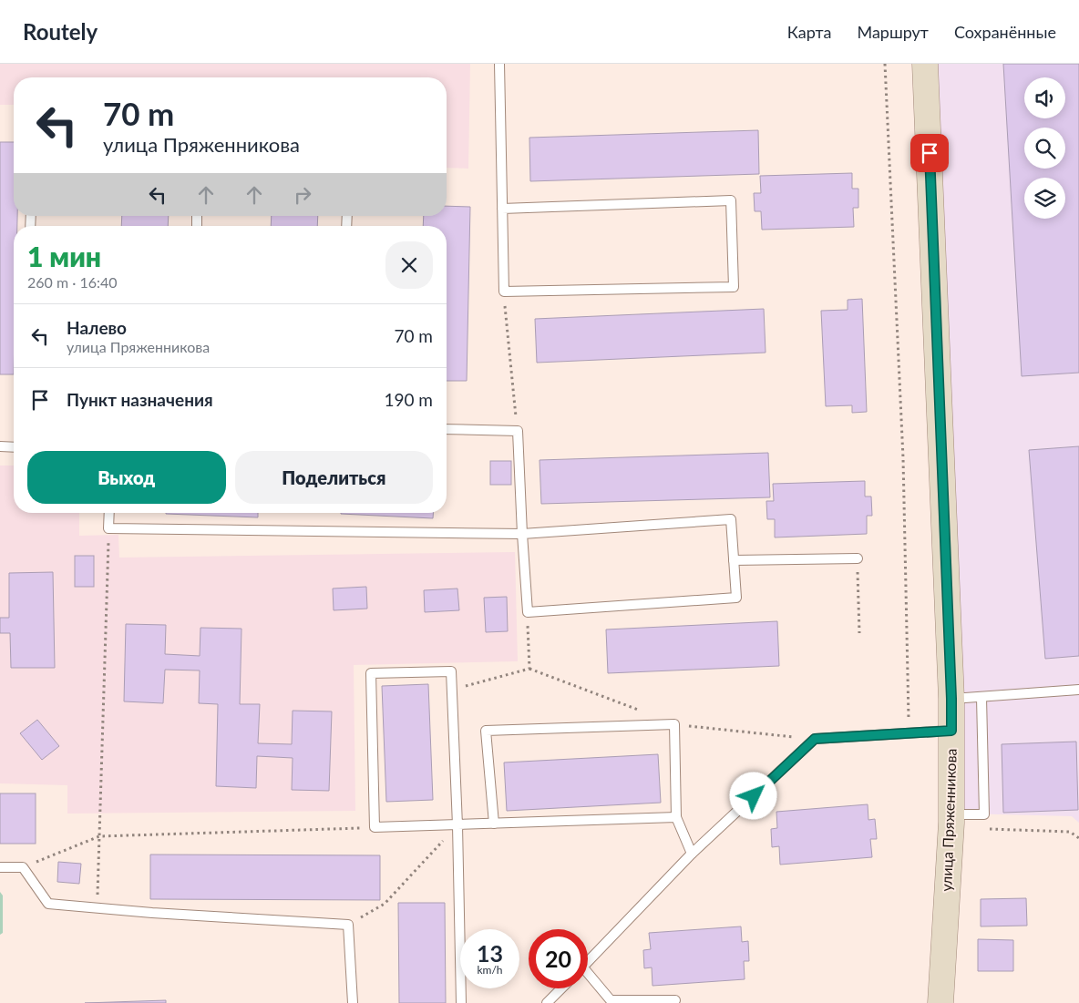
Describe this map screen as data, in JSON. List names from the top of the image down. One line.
{"streets":{"main road":["улица Пряженникова"]},"page":{"header":"Routely","nav":["Карта","Маршрут","Сохранённые"],"turn":["70 m","улица Пряженникова"],"heading":["1 мин","260 m · 16:40"],"list":[{"name":"Налево","note":"улица Пряженникова","value":"70 m"},{"name":"Пункт назначения","value":"190 m"}],"buttons":["Выход","Поделиться"],"speed":"13 km/h","limit":"20"}}
